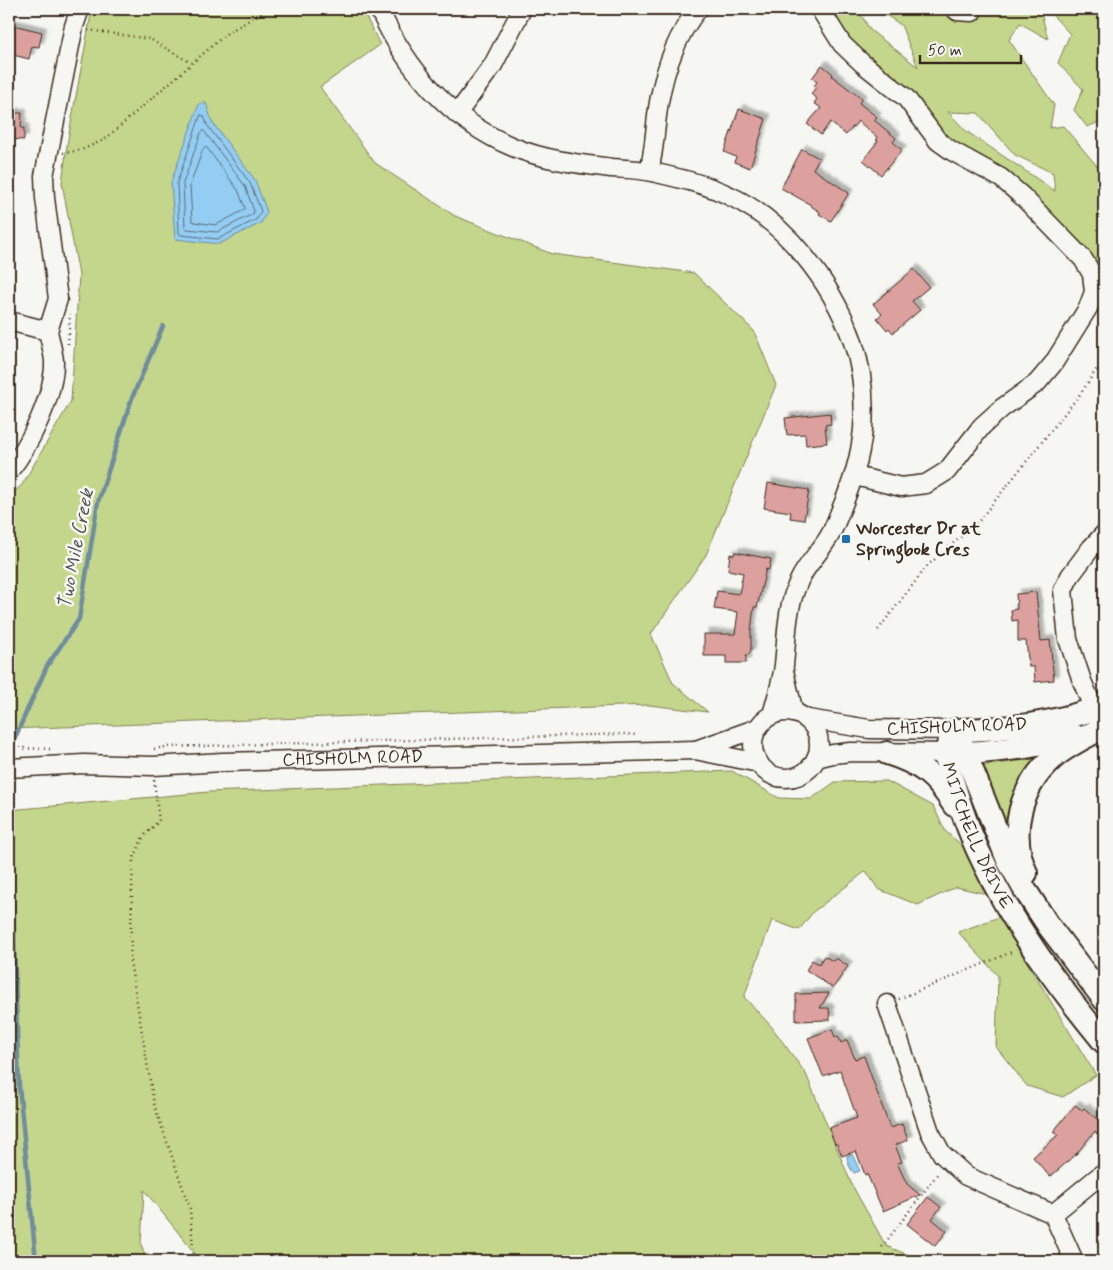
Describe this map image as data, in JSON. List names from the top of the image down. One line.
{"streets":{"main road":["CHISHOLM ROAD","MITCHELL DRIVE"]},"crossings":[["CHISHOLM ROAD","MITCHELL DRIVE"]],"water":["Two Mile Creek"],"places":{"transit":["Worcester Dr at Springbok Cres"]},"scale_bar":"50 m"}
